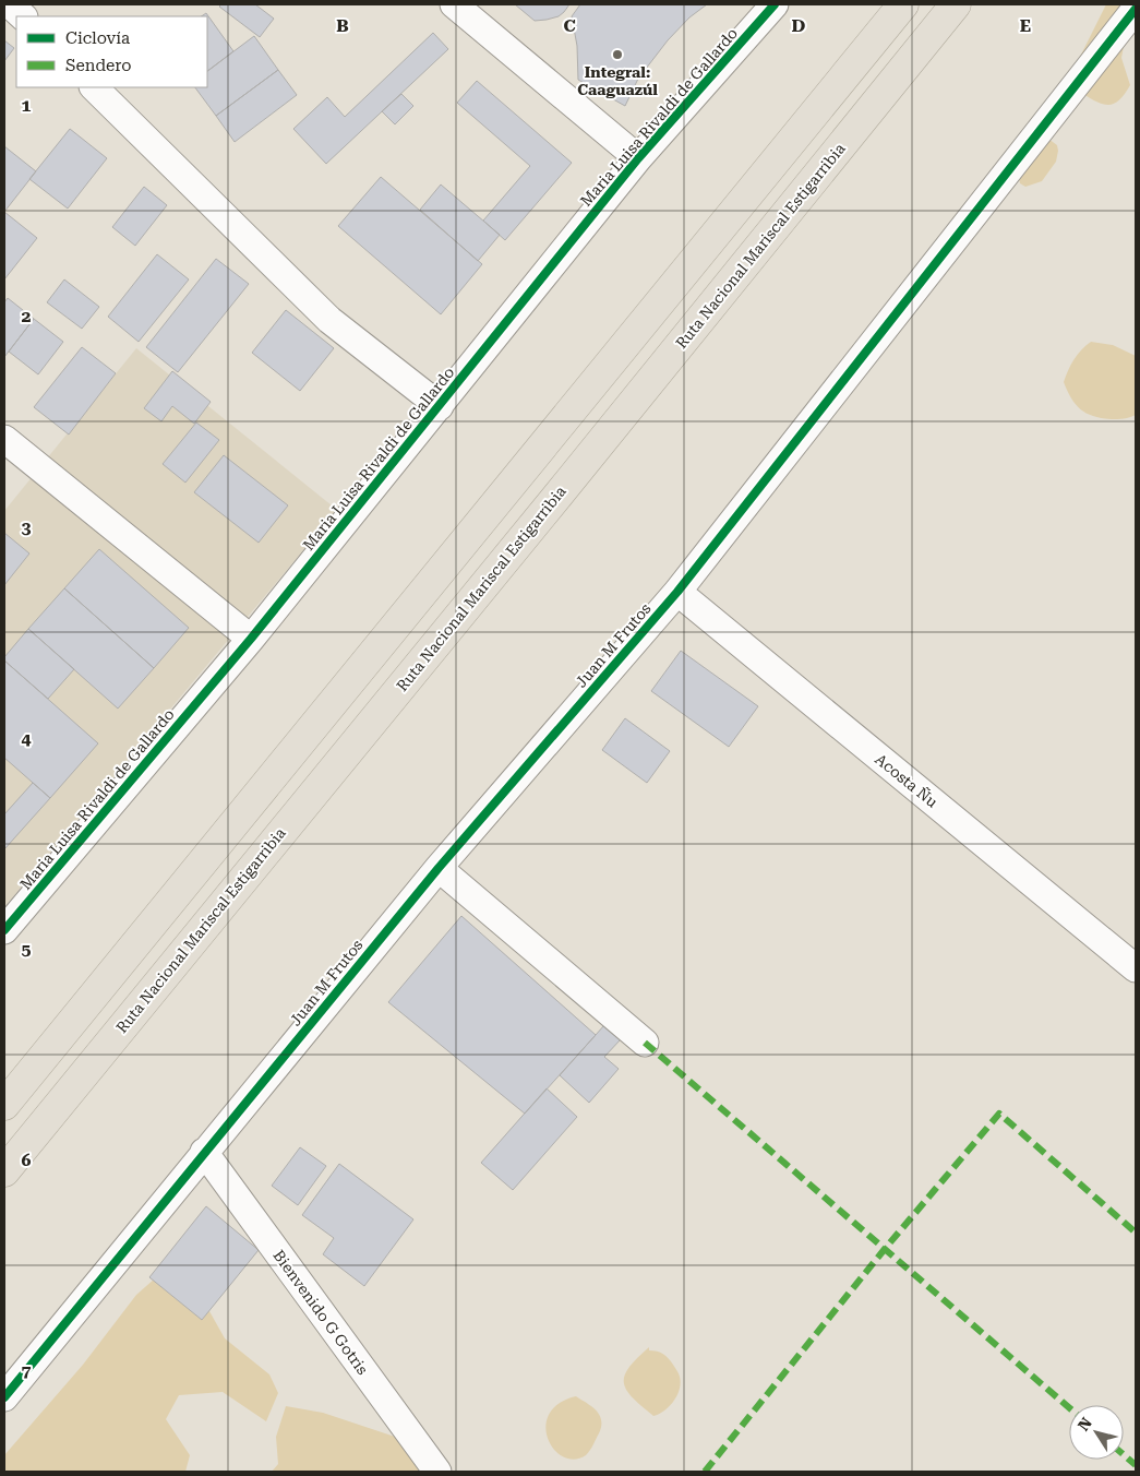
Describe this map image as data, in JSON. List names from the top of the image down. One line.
{"streets":{"highway":["Ruta Nacional Mariscal Estigarribia"],"street":["Maria Luisa Rivaldi de Gallardo","Juan M Frutos","Acosta Ñu","Bienvenido G Gotris"]},"crossings":[["Juan M Frutos","Acosta Ñu"],["Juan M Frutos","Bienvenido G Gotris"]],"places":["Integral: Caaguazúl"],"legend":["Ciclovía","Sendero"],"north":"top left","grid":{"columns":["B","C","D","E"],"rows":["1","2","3","4","5","6","7"]}}
